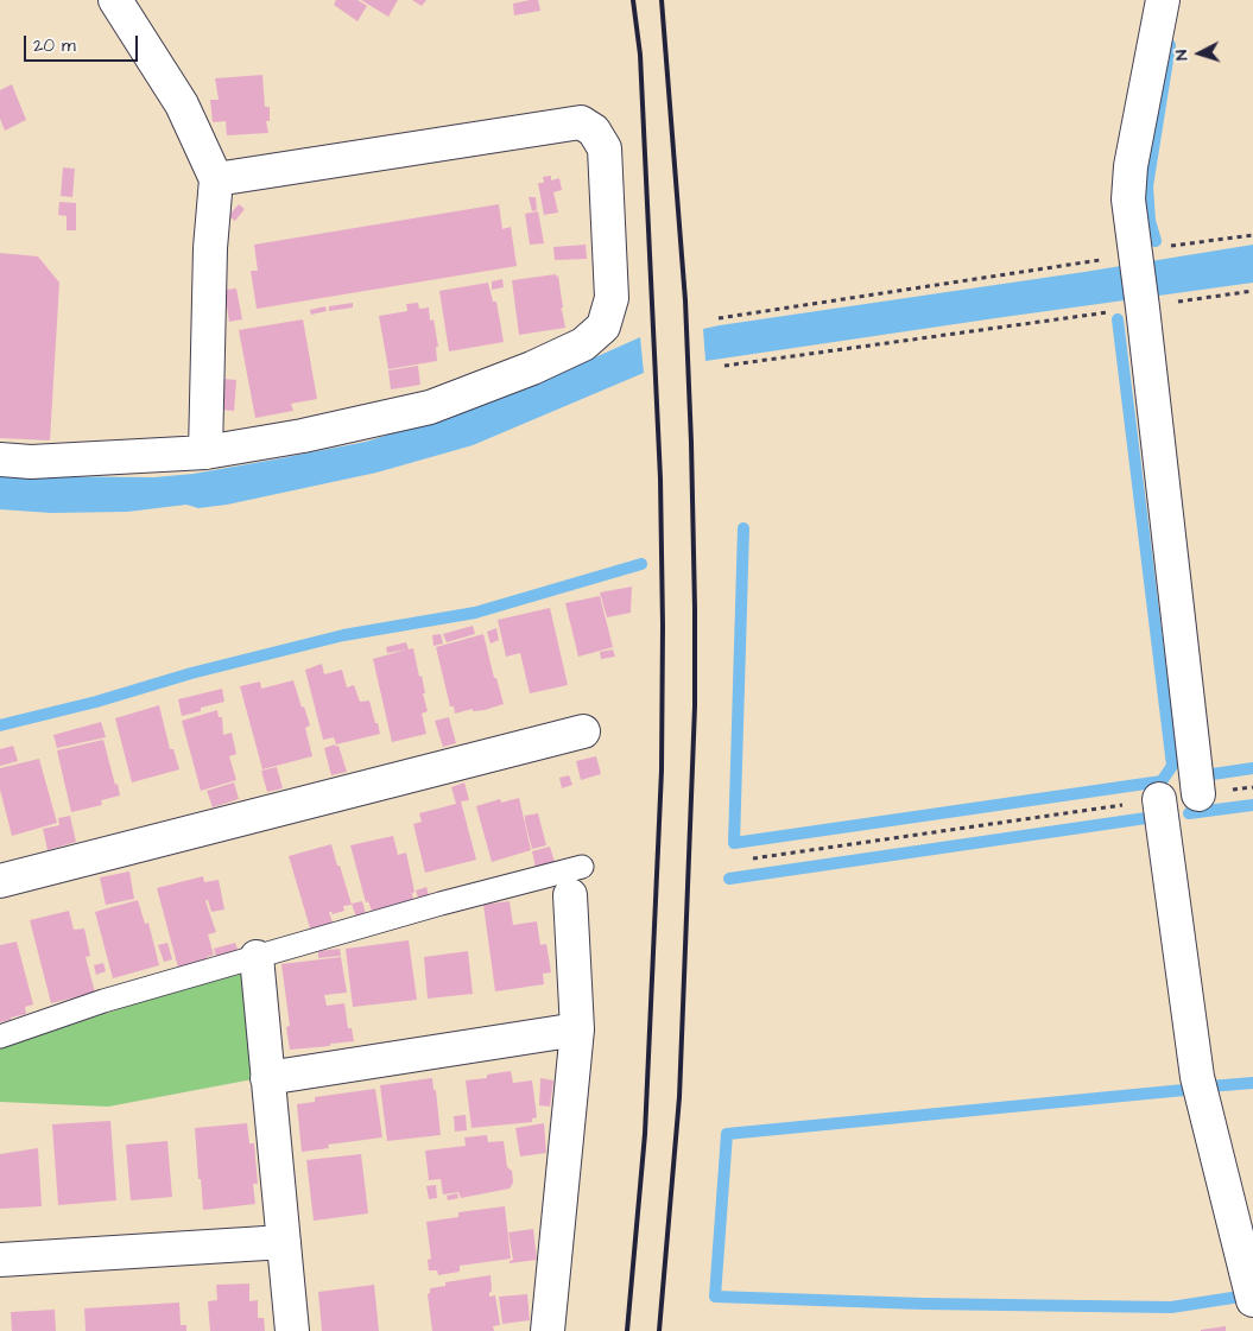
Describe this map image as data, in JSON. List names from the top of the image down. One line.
{"scale_bar":"20 m","north":"left"}
